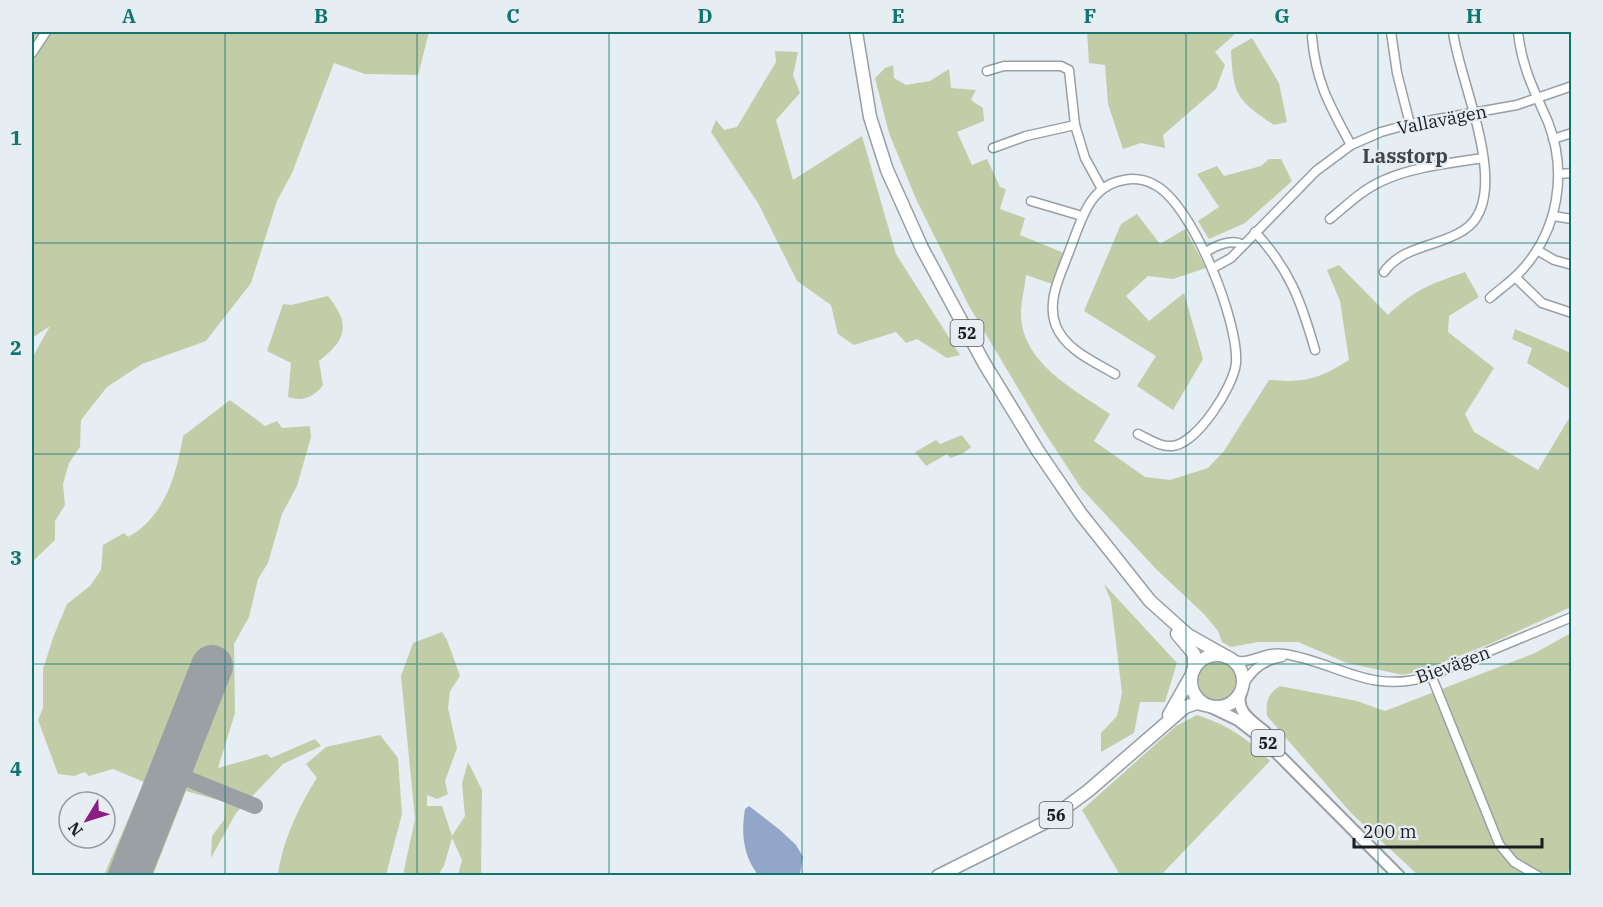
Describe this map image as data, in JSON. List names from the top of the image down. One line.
{"streets":{"highway":["52","56"],"street":["Vallavägen","Bievägen"]},"crossings":[["52","Bievägen"],["52","56"],["Bievägen","56"]],"districts":["Lasstorp"],"scale_bar":"200 m","north":"bottom left","grid":{"columns":["A","B","C","D","E","F","G","H"],"rows":["1","2","3","4"]}}
